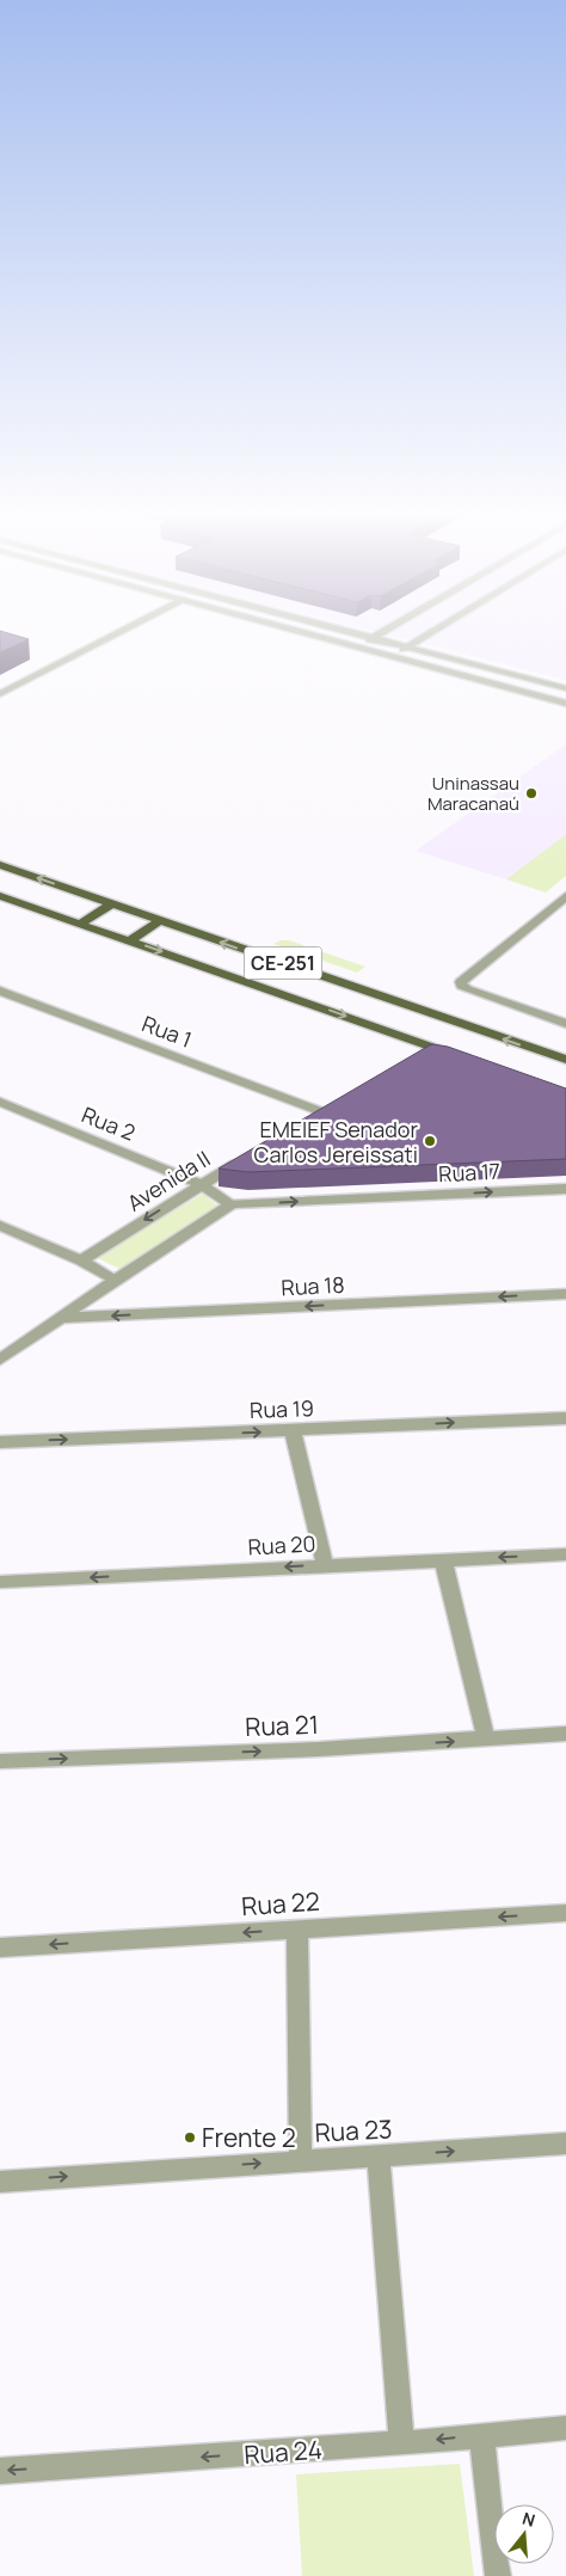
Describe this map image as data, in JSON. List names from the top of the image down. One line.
{"streets":{"main road":["CE-251"],"street":["Rua 1","Rua 2","Rua 17","Avenida II","Rua 18","Rua 19","Rua 20","Rua 21","Rua 22","Rua 23","Rua 24"]},"crossings":[["Rua 2","Rua 17"],["Rua 2","Avenida II"]],"one_way":["Rua 17","Rua 18","Rua 19","Rua 20","Rua 21","Rua 22","Rua 23","Rua 24"],"places":["Uninassau Maracanaú","EMEIEF Senador Carlos Jereissati","Frente 2"],"north":"top"}
